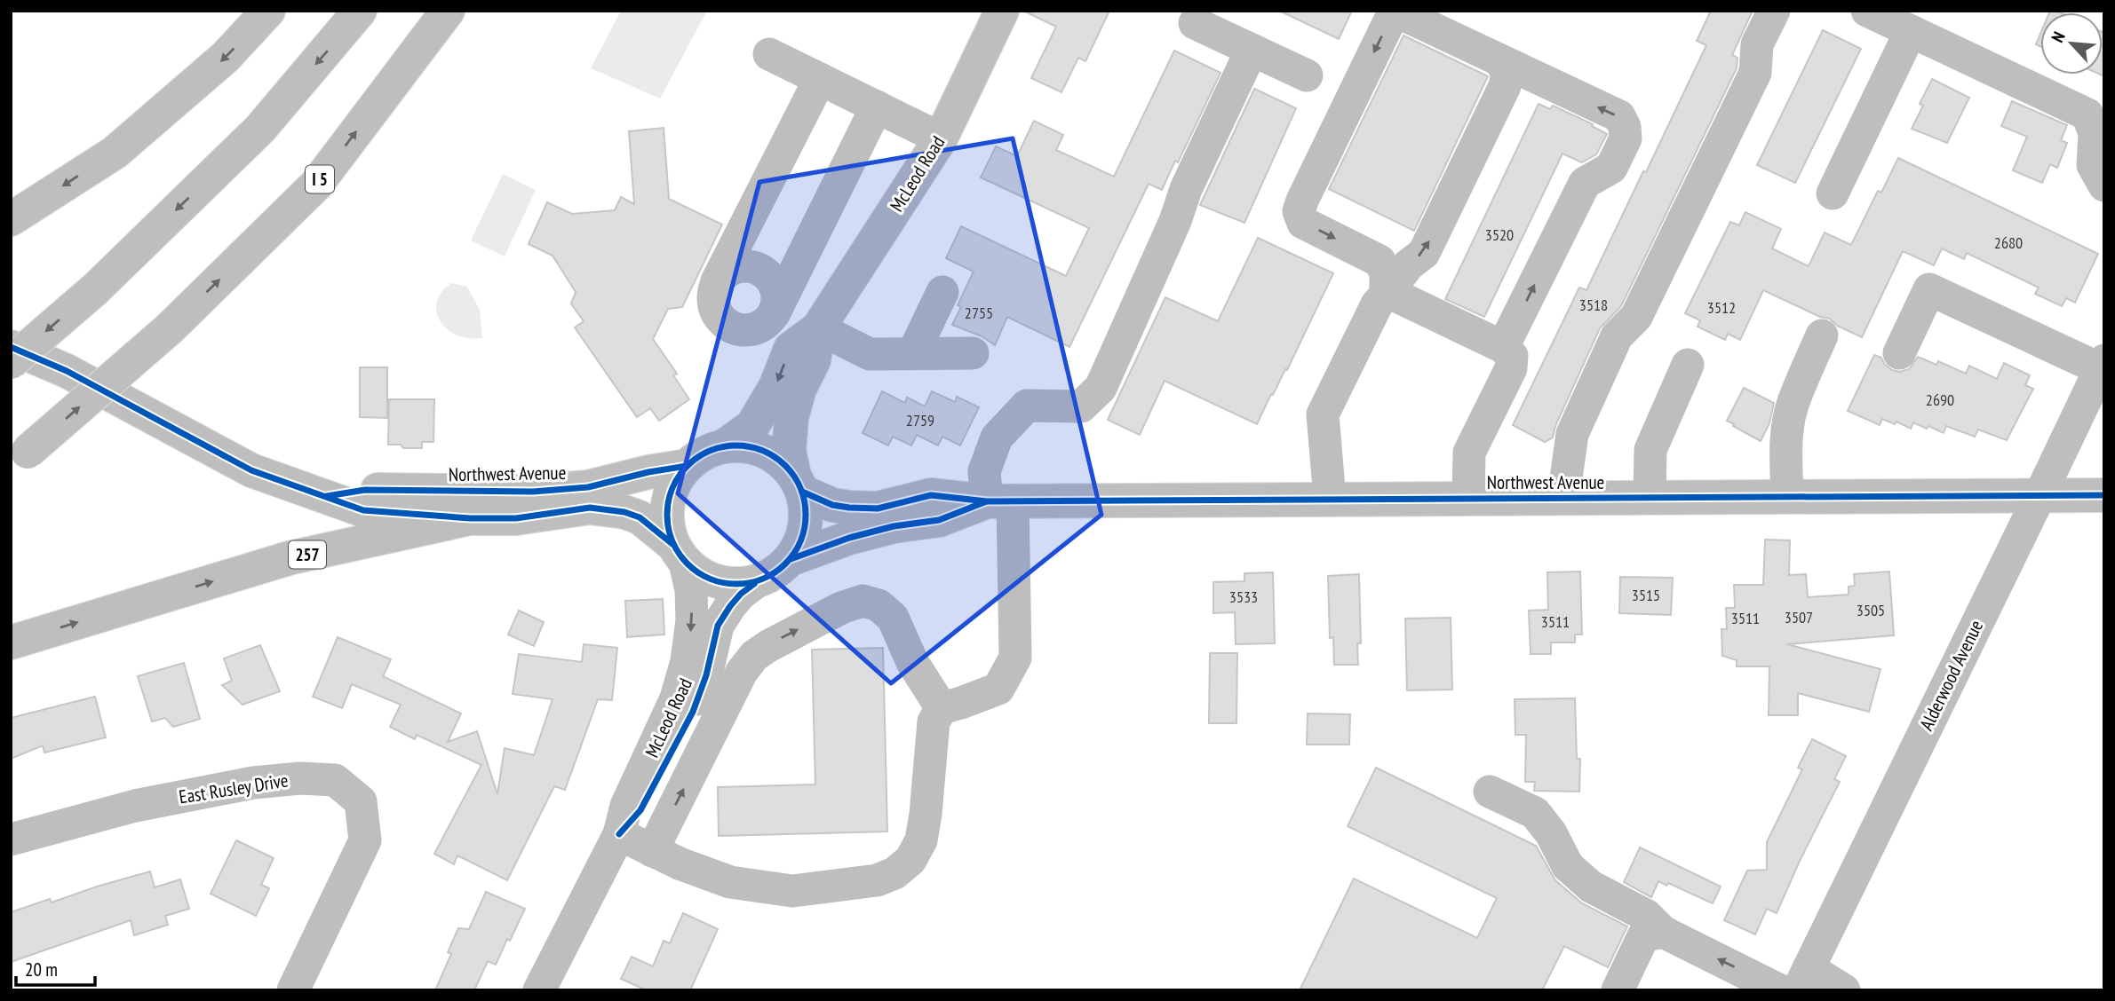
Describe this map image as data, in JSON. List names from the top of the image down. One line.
{"streets":{"main road":["McLeod Road","I 5","Northwest Avenue","257"],"street":["Alderwood Avenue","East Rusley Drive"]},"crossings":[["McLeod Road","Northwest Avenue"],["Northwest Avenue","257"],["Northwest Avenue","Alderwood Avenue"]],"house_numbers":["3520","2680","3518","3512","2755","2690","2759","3515","3533","3505","3507","3511","3511"],"scale_bar":"20 m","north":"top left"}
